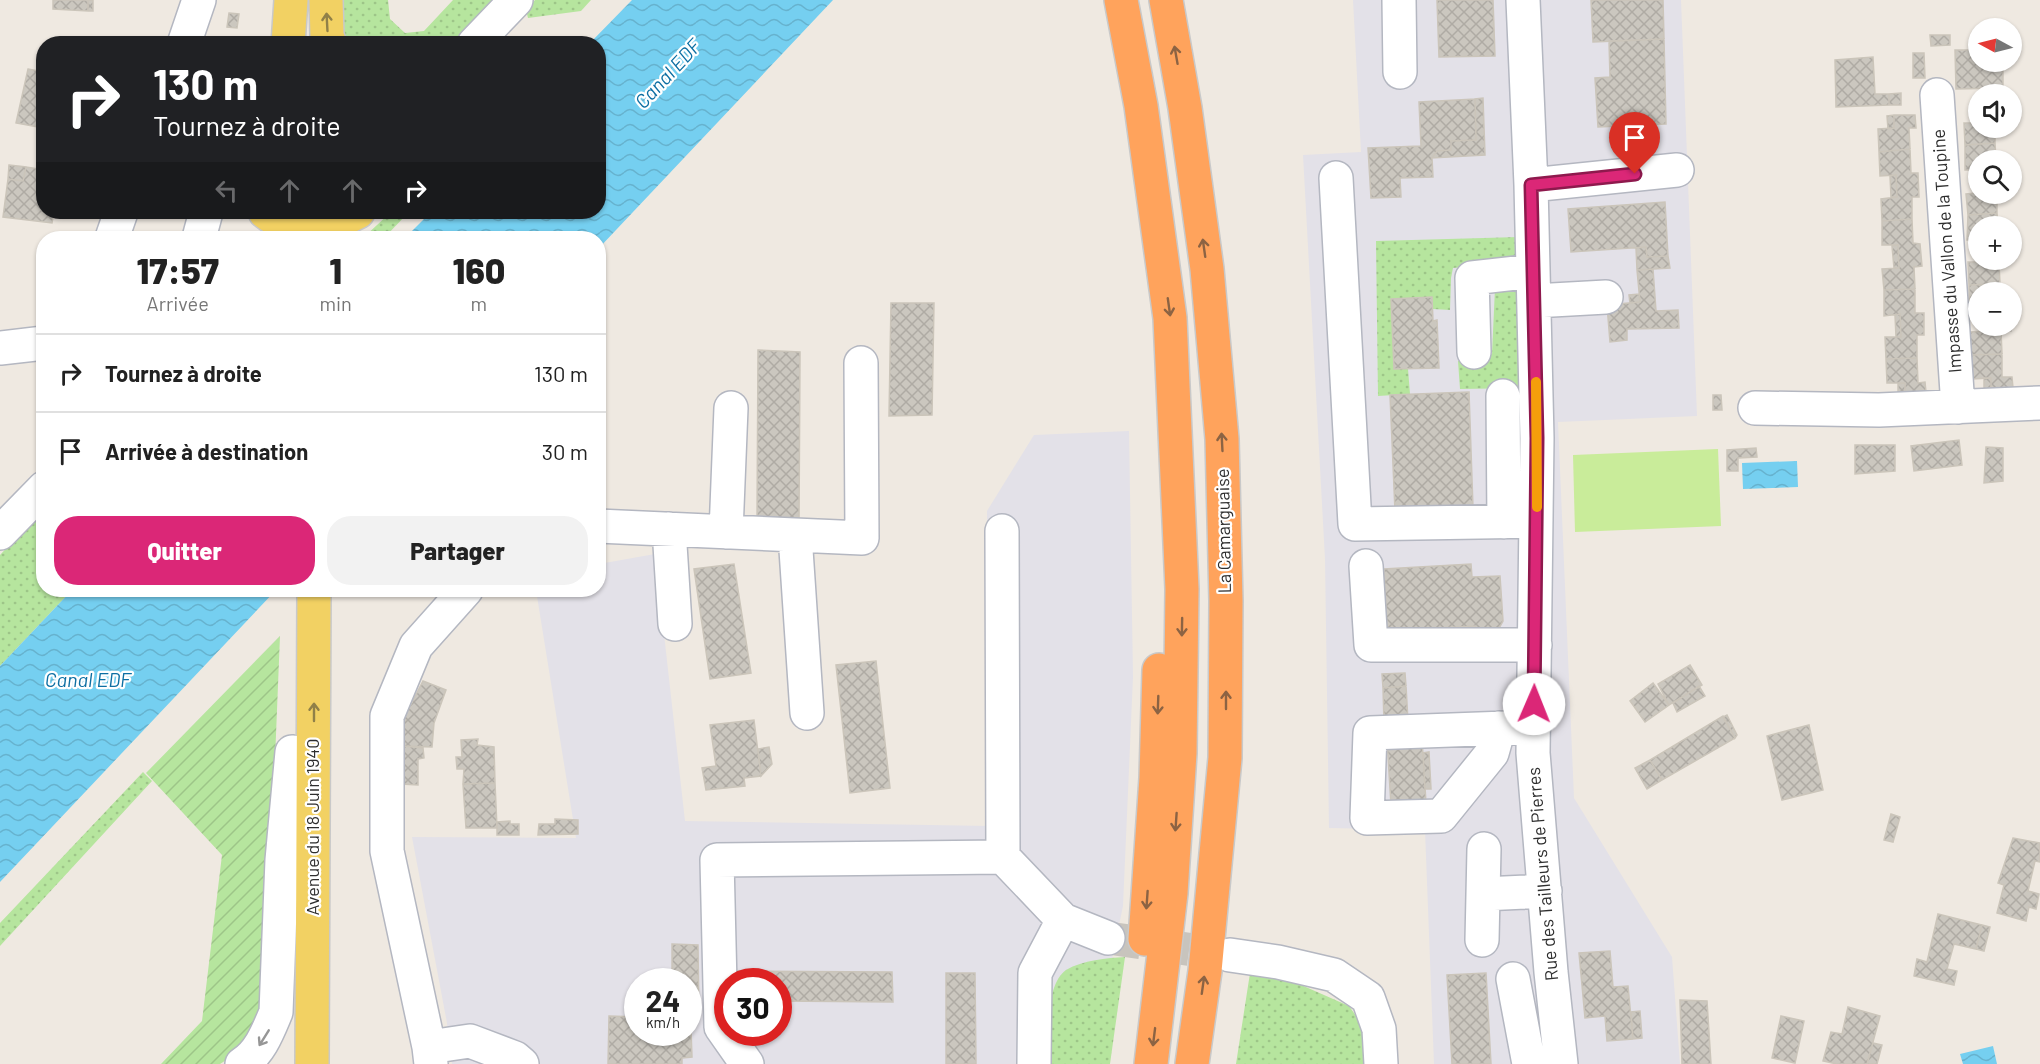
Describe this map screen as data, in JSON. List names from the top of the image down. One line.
{"streets":{"highway":["La Camarguaise"],"main road":["Avenue du 18 Juin 1940"],"street":["Impasse du Vallon de la Toupine","Rue des Tailleurs de Pierres"]},"water":["Canal EDF"],"north":"left","page":{"map_buttons":["+","−"],"turn":["130 m","Tournez à droite"],"eta":["17:57","Arrivée","1","min","160","m"],"list":[{"name":"Tournez à droite","value":"130 m"},{"name":"Arrivée à destination","value":"30 m"}],"buttons":["Quitter","Partager"],"speed":"24 km/h","limit":"30"}}
